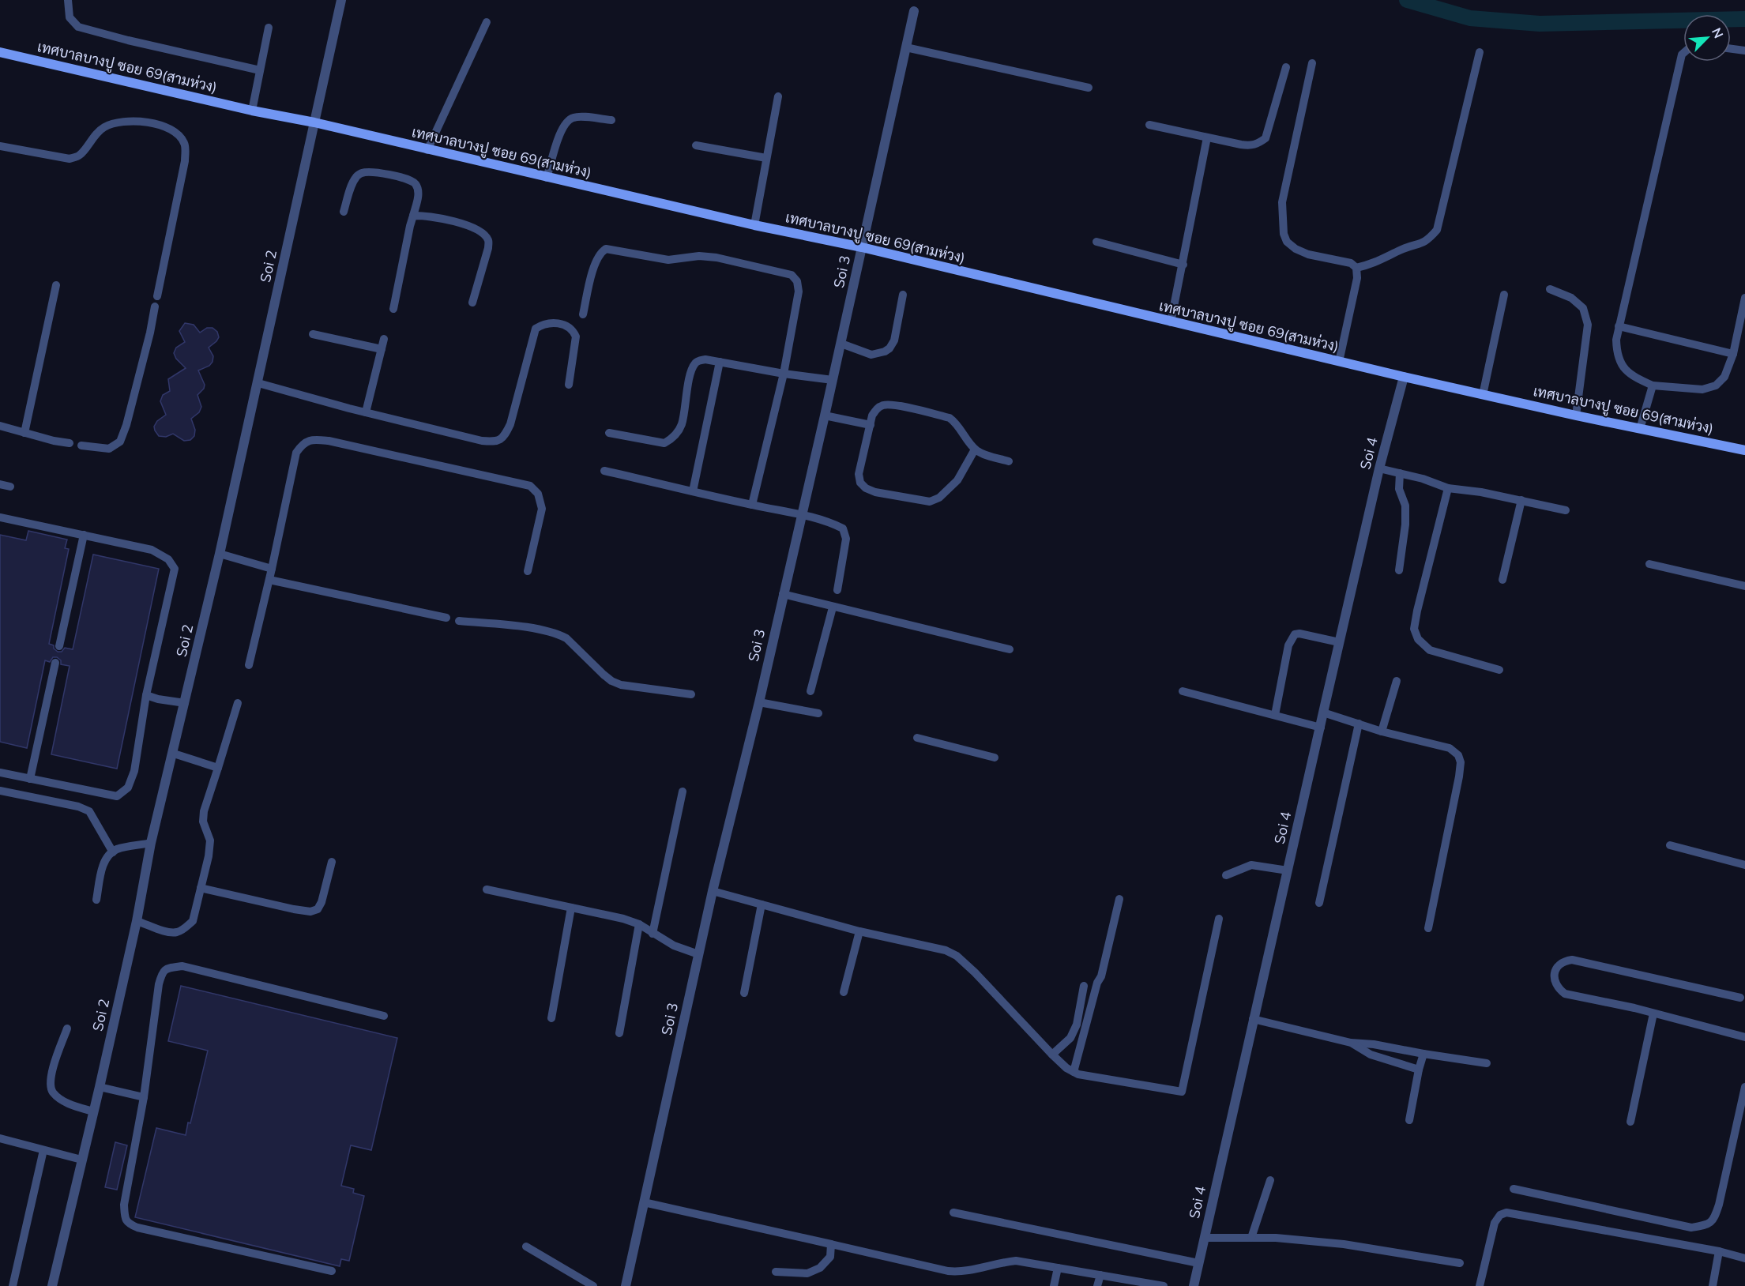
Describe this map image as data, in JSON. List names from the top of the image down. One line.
{"streets":{"street":["เทศบาลบางปู ซอย 69(สามห่วง)","Soi 2","Soi 3","Soi 4"]},"crossings":[["เทศบาลบางปู ซอย 69(สามห่วง)","Soi 2"],["เทศบาลบางปู ซอย 69(สามห่วง)","Soi 3"],["เทศบาลบางปู ซอย 69(สามห่วง)","Soi 4"]],"north":"top right"}
